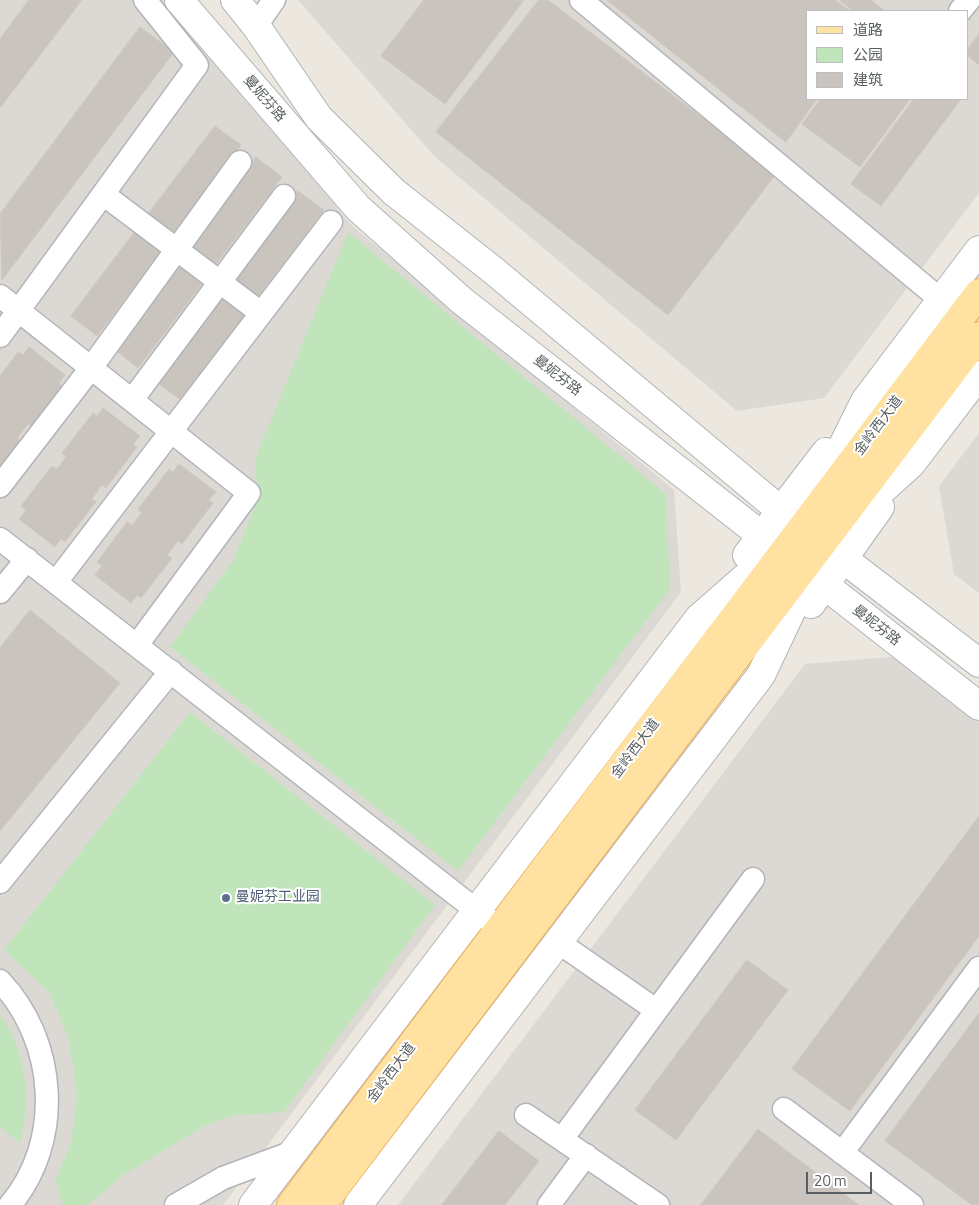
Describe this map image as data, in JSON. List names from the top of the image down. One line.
{"streets":{"main road":["金岭西大道"],"street":["曼妮芬路"]},"crossings":[["曼妮芬路","金岭西大道"]],"places":["曼妮芬工业园"],"legend":["道路","公园","建筑"],"scale_bar":"20 m"}
